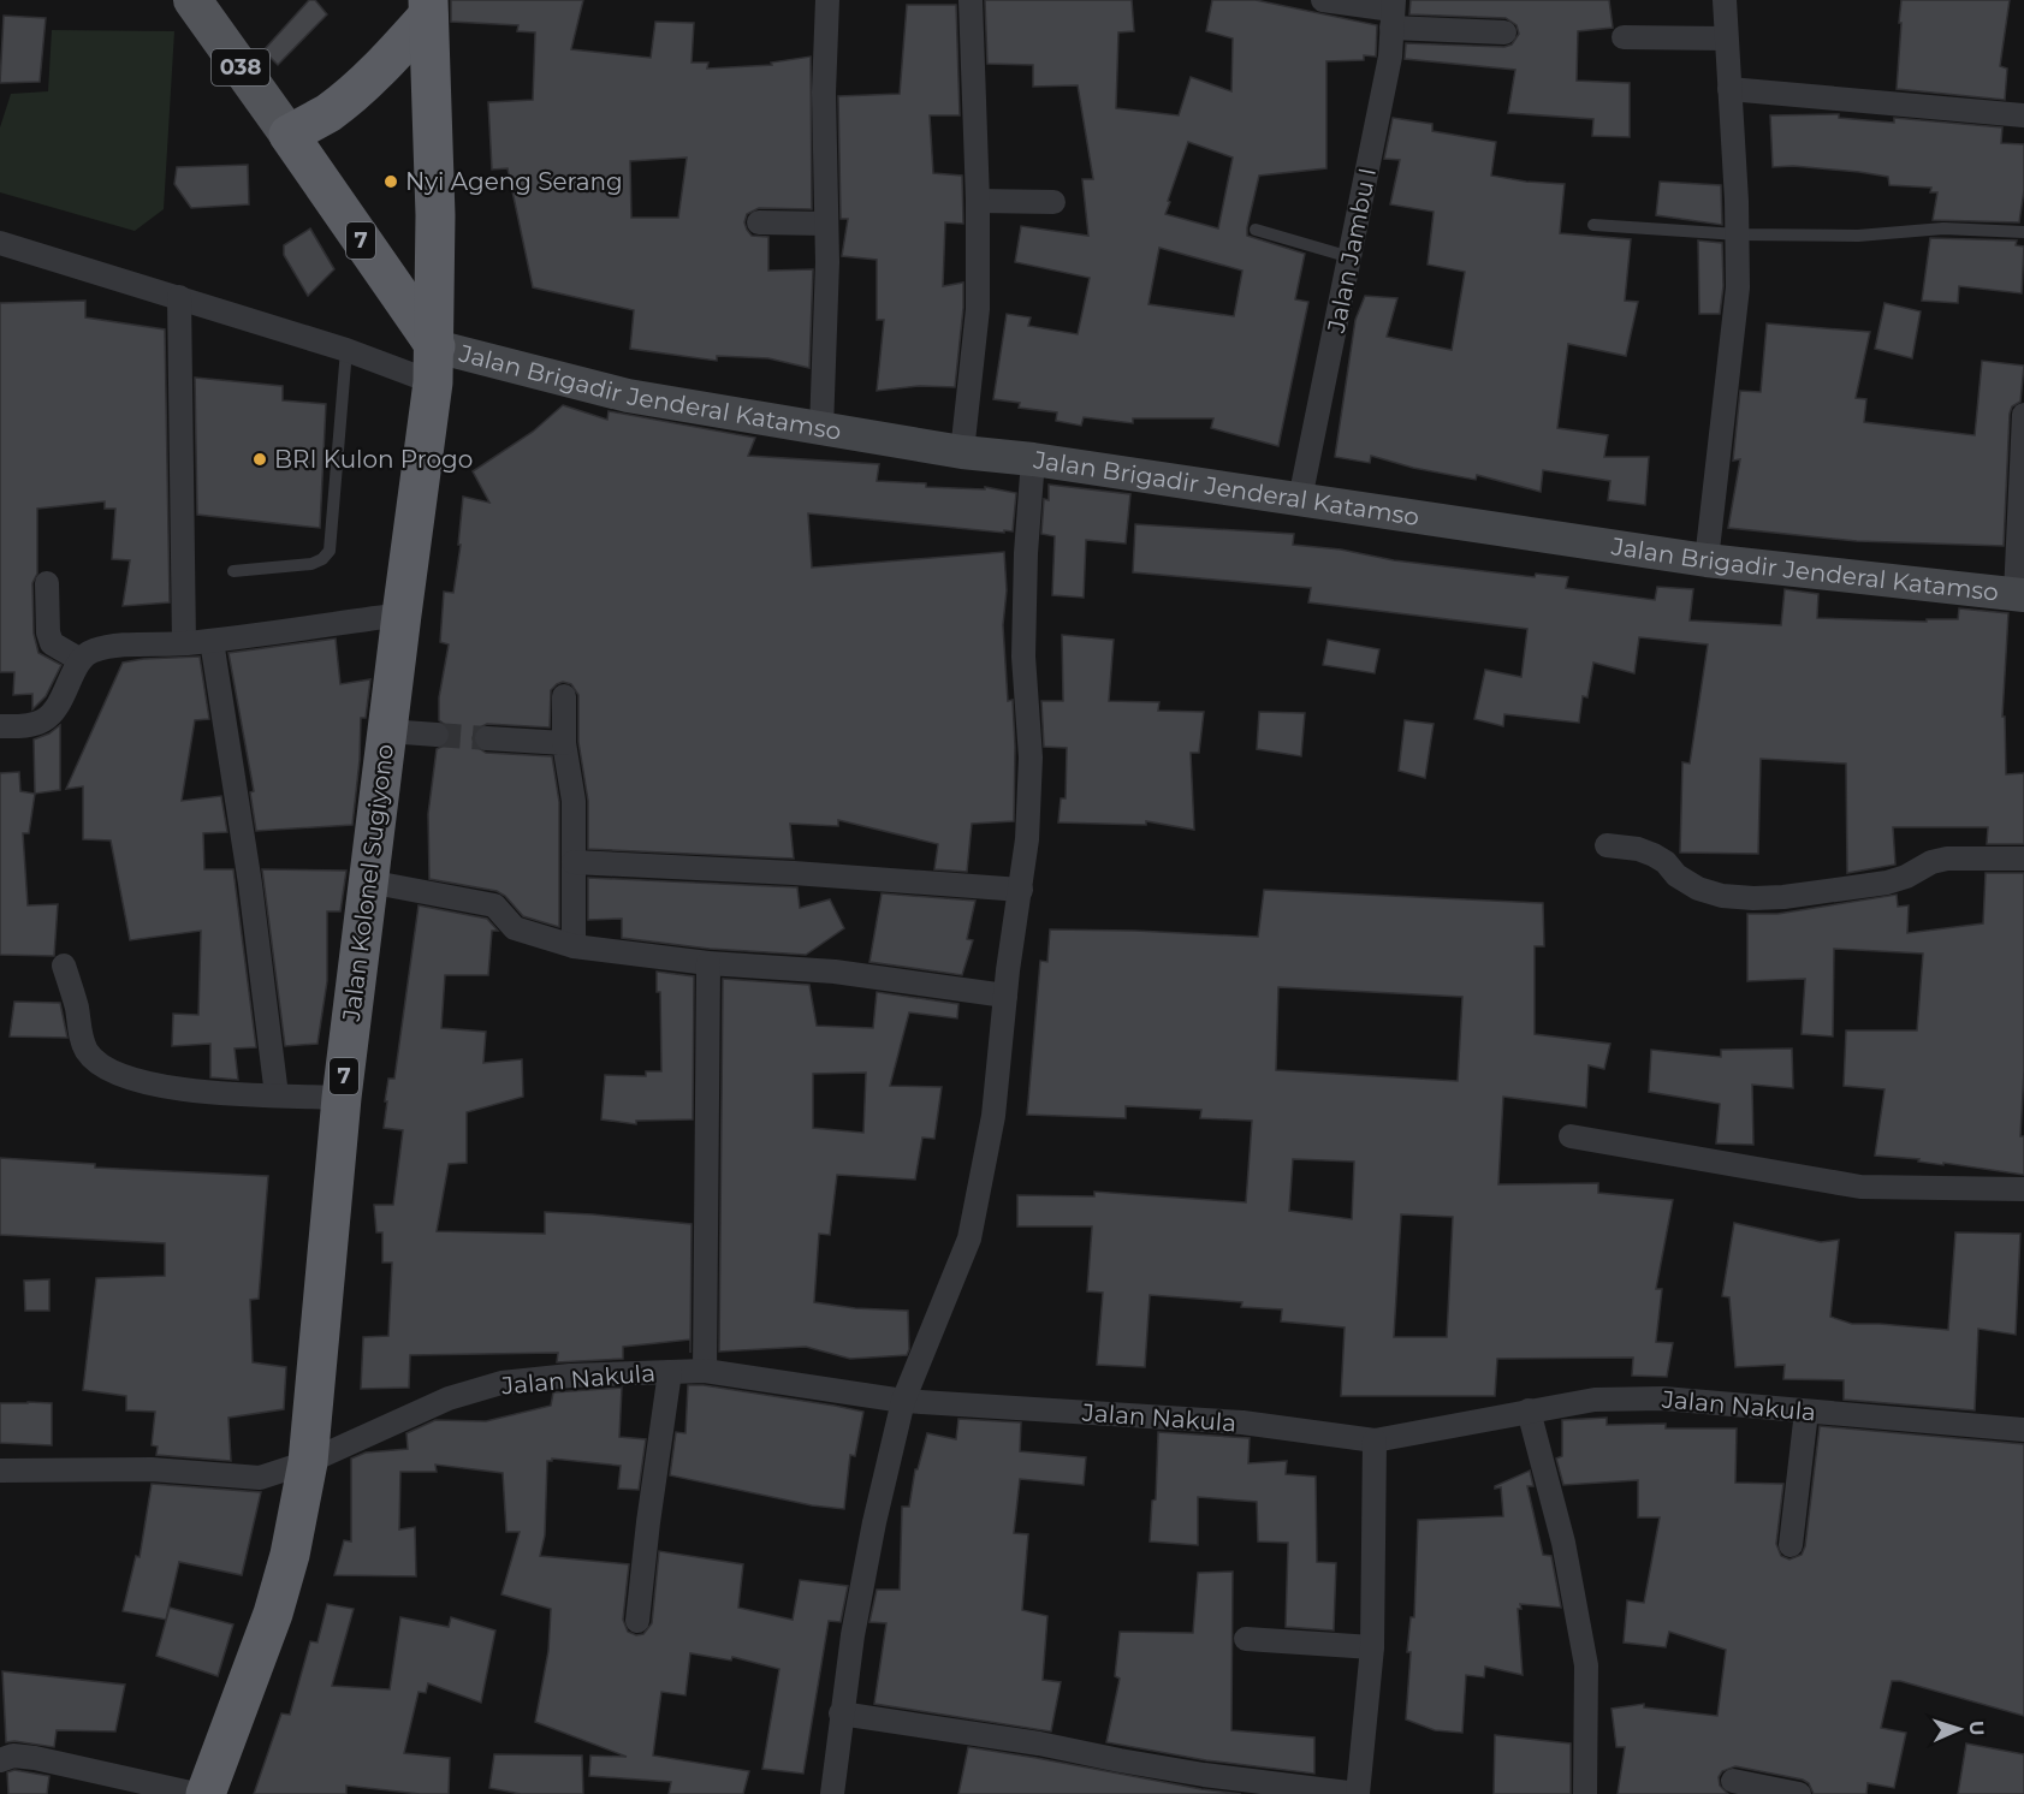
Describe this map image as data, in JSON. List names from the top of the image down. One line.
{"streets":{"highway":["7","Jalan Kolonel Sugiyono"],"main road":["038","Jalan Brigadir Jenderal Katamso"],"street":["Jalan Jambu I","Jalan Nakula"]},"crossings":[["038","7"],["7","Jalan Brigadir Jenderal Katamso"],["7","Jalan Kolonel Sugiyono"],["Jalan Jambu I","Jalan Brigadir Jenderal Katamso"],["Jalan Brigadir Jenderal Katamso","Jalan Kolonel Sugiyono"],["Jalan Kolonel Sugiyono","Jalan Nakula"]],"places":["Nyi Ageng Serang","BRI Kulon Progo"],"north":"right"}
